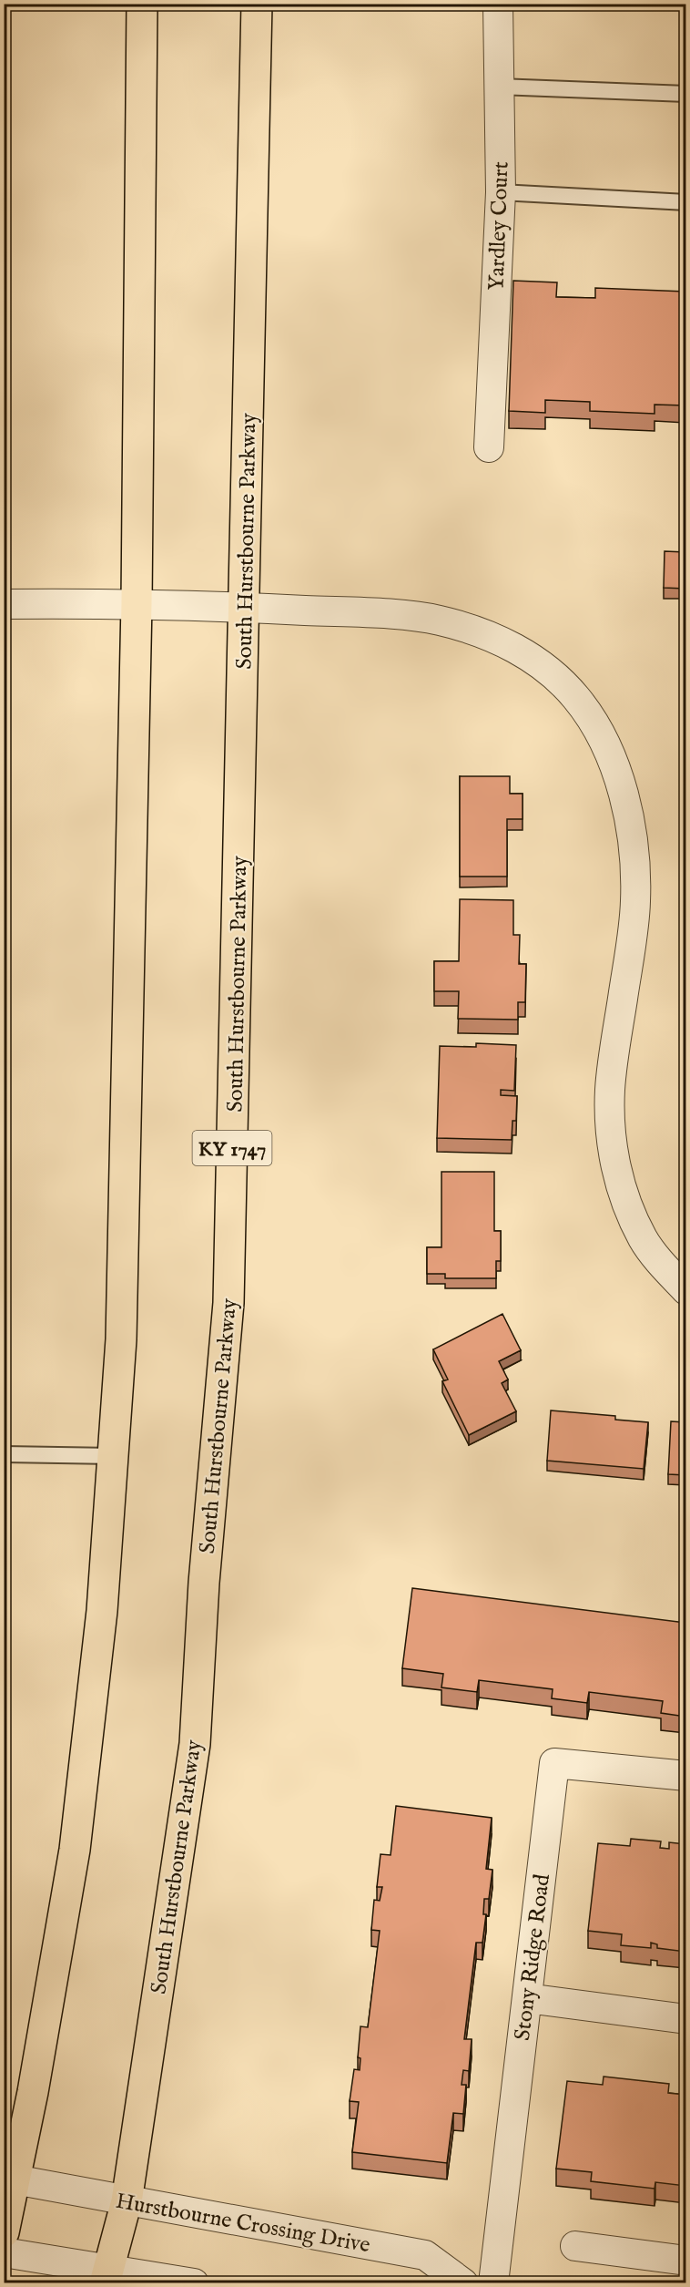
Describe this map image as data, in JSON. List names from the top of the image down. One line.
{"streets":{"main road":["South Hurstbourne Parkway","KY 1747"],"street":["Yardley Court","Stony Ridge Road","Hurstbourne Crossing Drive"]},"crossings":[["South Hurstbourne Parkway","Hurstbourne Crossing Drive"]]}
